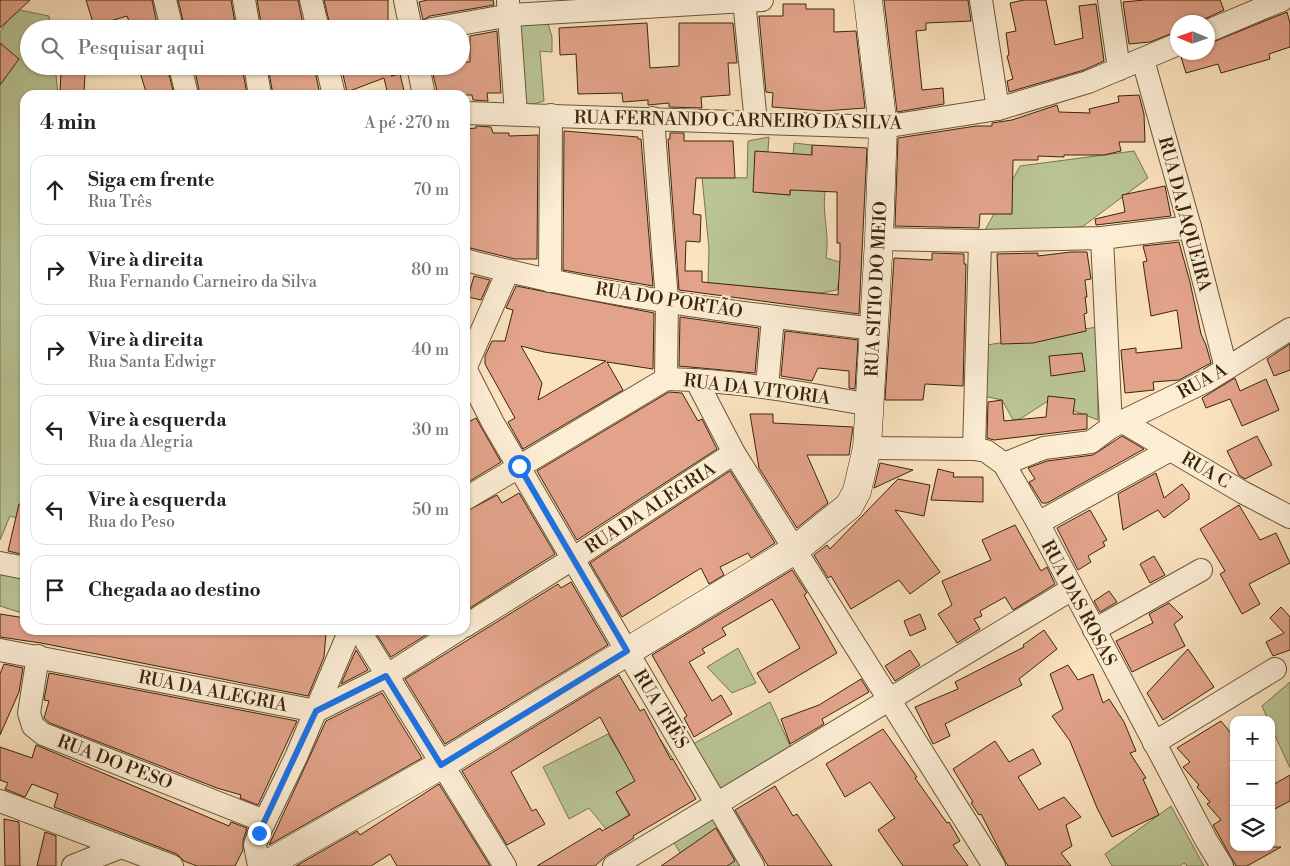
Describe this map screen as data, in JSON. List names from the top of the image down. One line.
{"streets":{"street":["RUA FERNANDO CARNEIRO DA SILVA","RUA DA JAQUEIRA","RUA SITIO DO MEIO","RUA DO PORTÃO","RUA A","RUA DA VITORIA","RUA C","RUA DA ALEGRIA","RUA DAS ROSAS","RUA TRÊS","RUA DO PESO"]},"crossings":[["RUA FERNANDO CARNEIRO DA SILVA","RUA DA JAQUEIRA"],["RUA FERNANDO CARNEIRO DA SILVA","RUA SITIO DO MEIO"],["RUA DA JAQUEIRA","RUA A"],["RUA SITIO DO MEIO","RUA DO PORTÃO"],["RUA SITIO DO MEIO","RUA DA VITORIA"],["RUA SITIO DO MEIO","RUA DAS ROSAS"],["RUA A","RUA C"],["RUA A","RUA DAS ROSAS"],["RUA DA VITORIA","RUA TRÊS"],["RUA DA ALEGRIA","RUA TRÊS"],["RUA DA ALEGRIA","RUA DO PESO"]],"north":"left","page":{"search":"Pesquisar aqui","heading":["4 min","A pé · 270 m"],"list":[["Siga em frente","Rua Três","70 m"],["Vire à direita","Rua Fernando Carneiro da Silva","80 m"],["Vire à direita","Rua Santa Edwigr","40 m"],["Vire à esquerda","Rua da Alegria","30 m"],["Vire à esquerda","Rua do Peso","50 m"],"Chegada ao destino"],"map_buttons":["+","−"]}}
